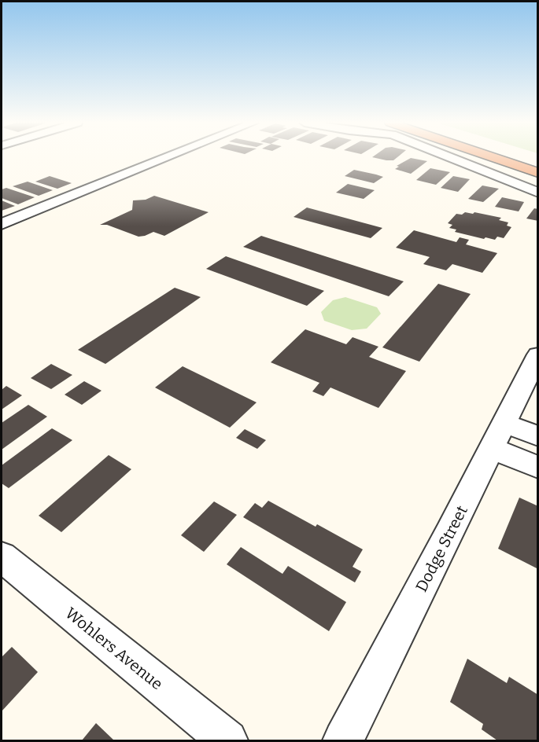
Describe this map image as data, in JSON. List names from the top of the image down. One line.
{"streets":{"street":["Dodge Street","Wohlers Avenue"]}}
